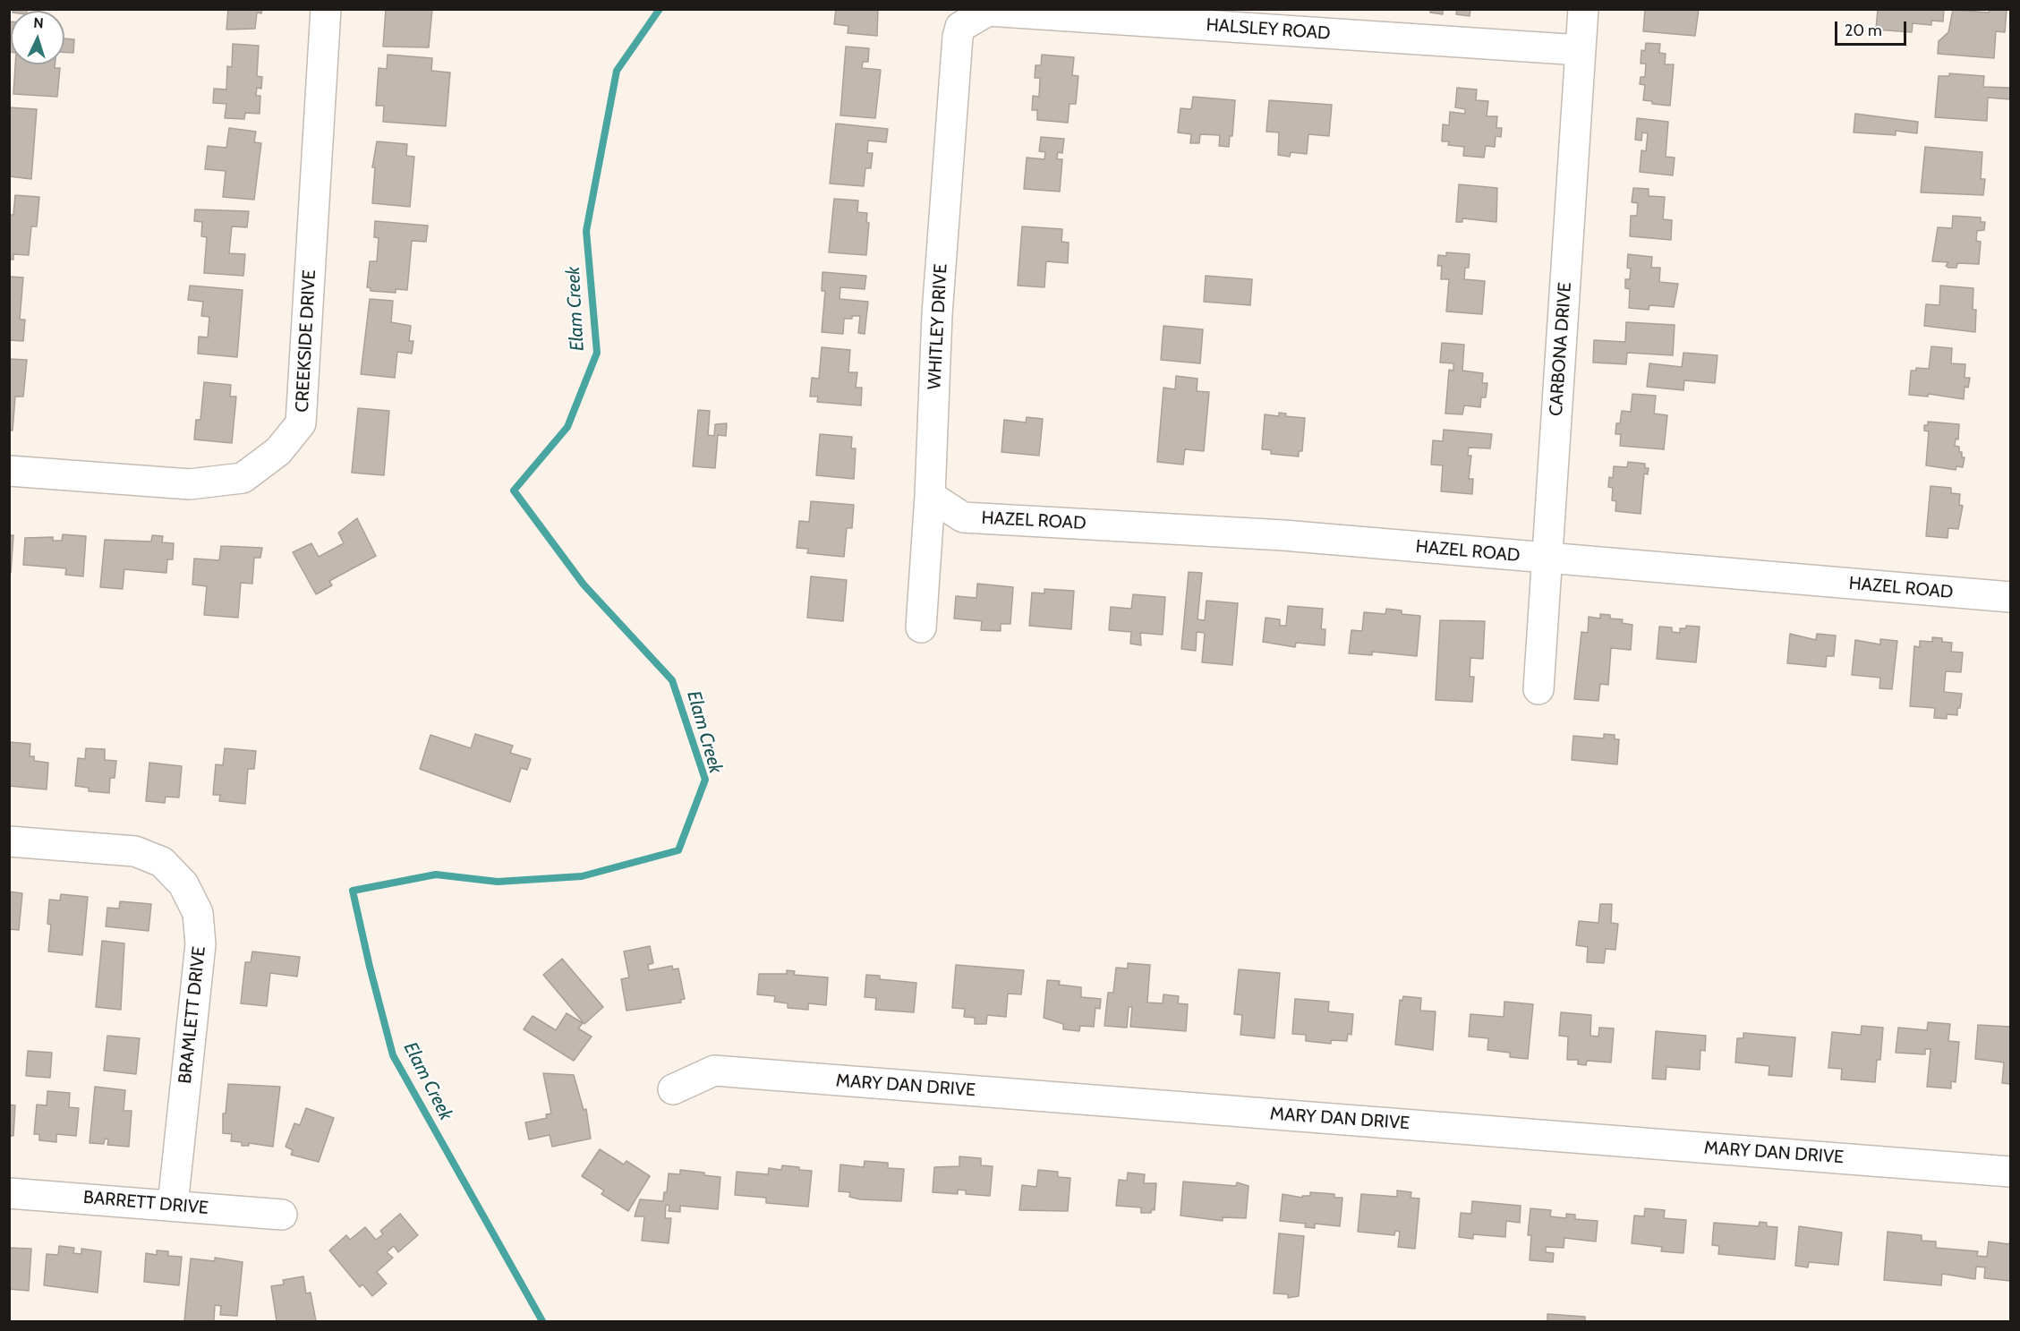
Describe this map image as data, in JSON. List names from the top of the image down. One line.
{"streets":{"street":["HALSLEY ROAD","WHITLEY DRIVE","CREEKSIDE DRIVE","CARBONA DRIVE","HAZEL ROAD","BRAMLETT DRIVE","MARY DAN DRIVE","BARRETT DRIVE"]},"crossings":[["HALSLEY ROAD","WHITLEY DRIVE"],["HALSLEY ROAD","CARBONA DRIVE"],["WHITLEY DRIVE","HAZEL ROAD"],["CARBONA DRIVE","HAZEL ROAD"],["BRAMLETT DRIVE","BARRETT DRIVE"]],"water":["Elam Creek"],"scale_bar":"20 m","north":"top"}
